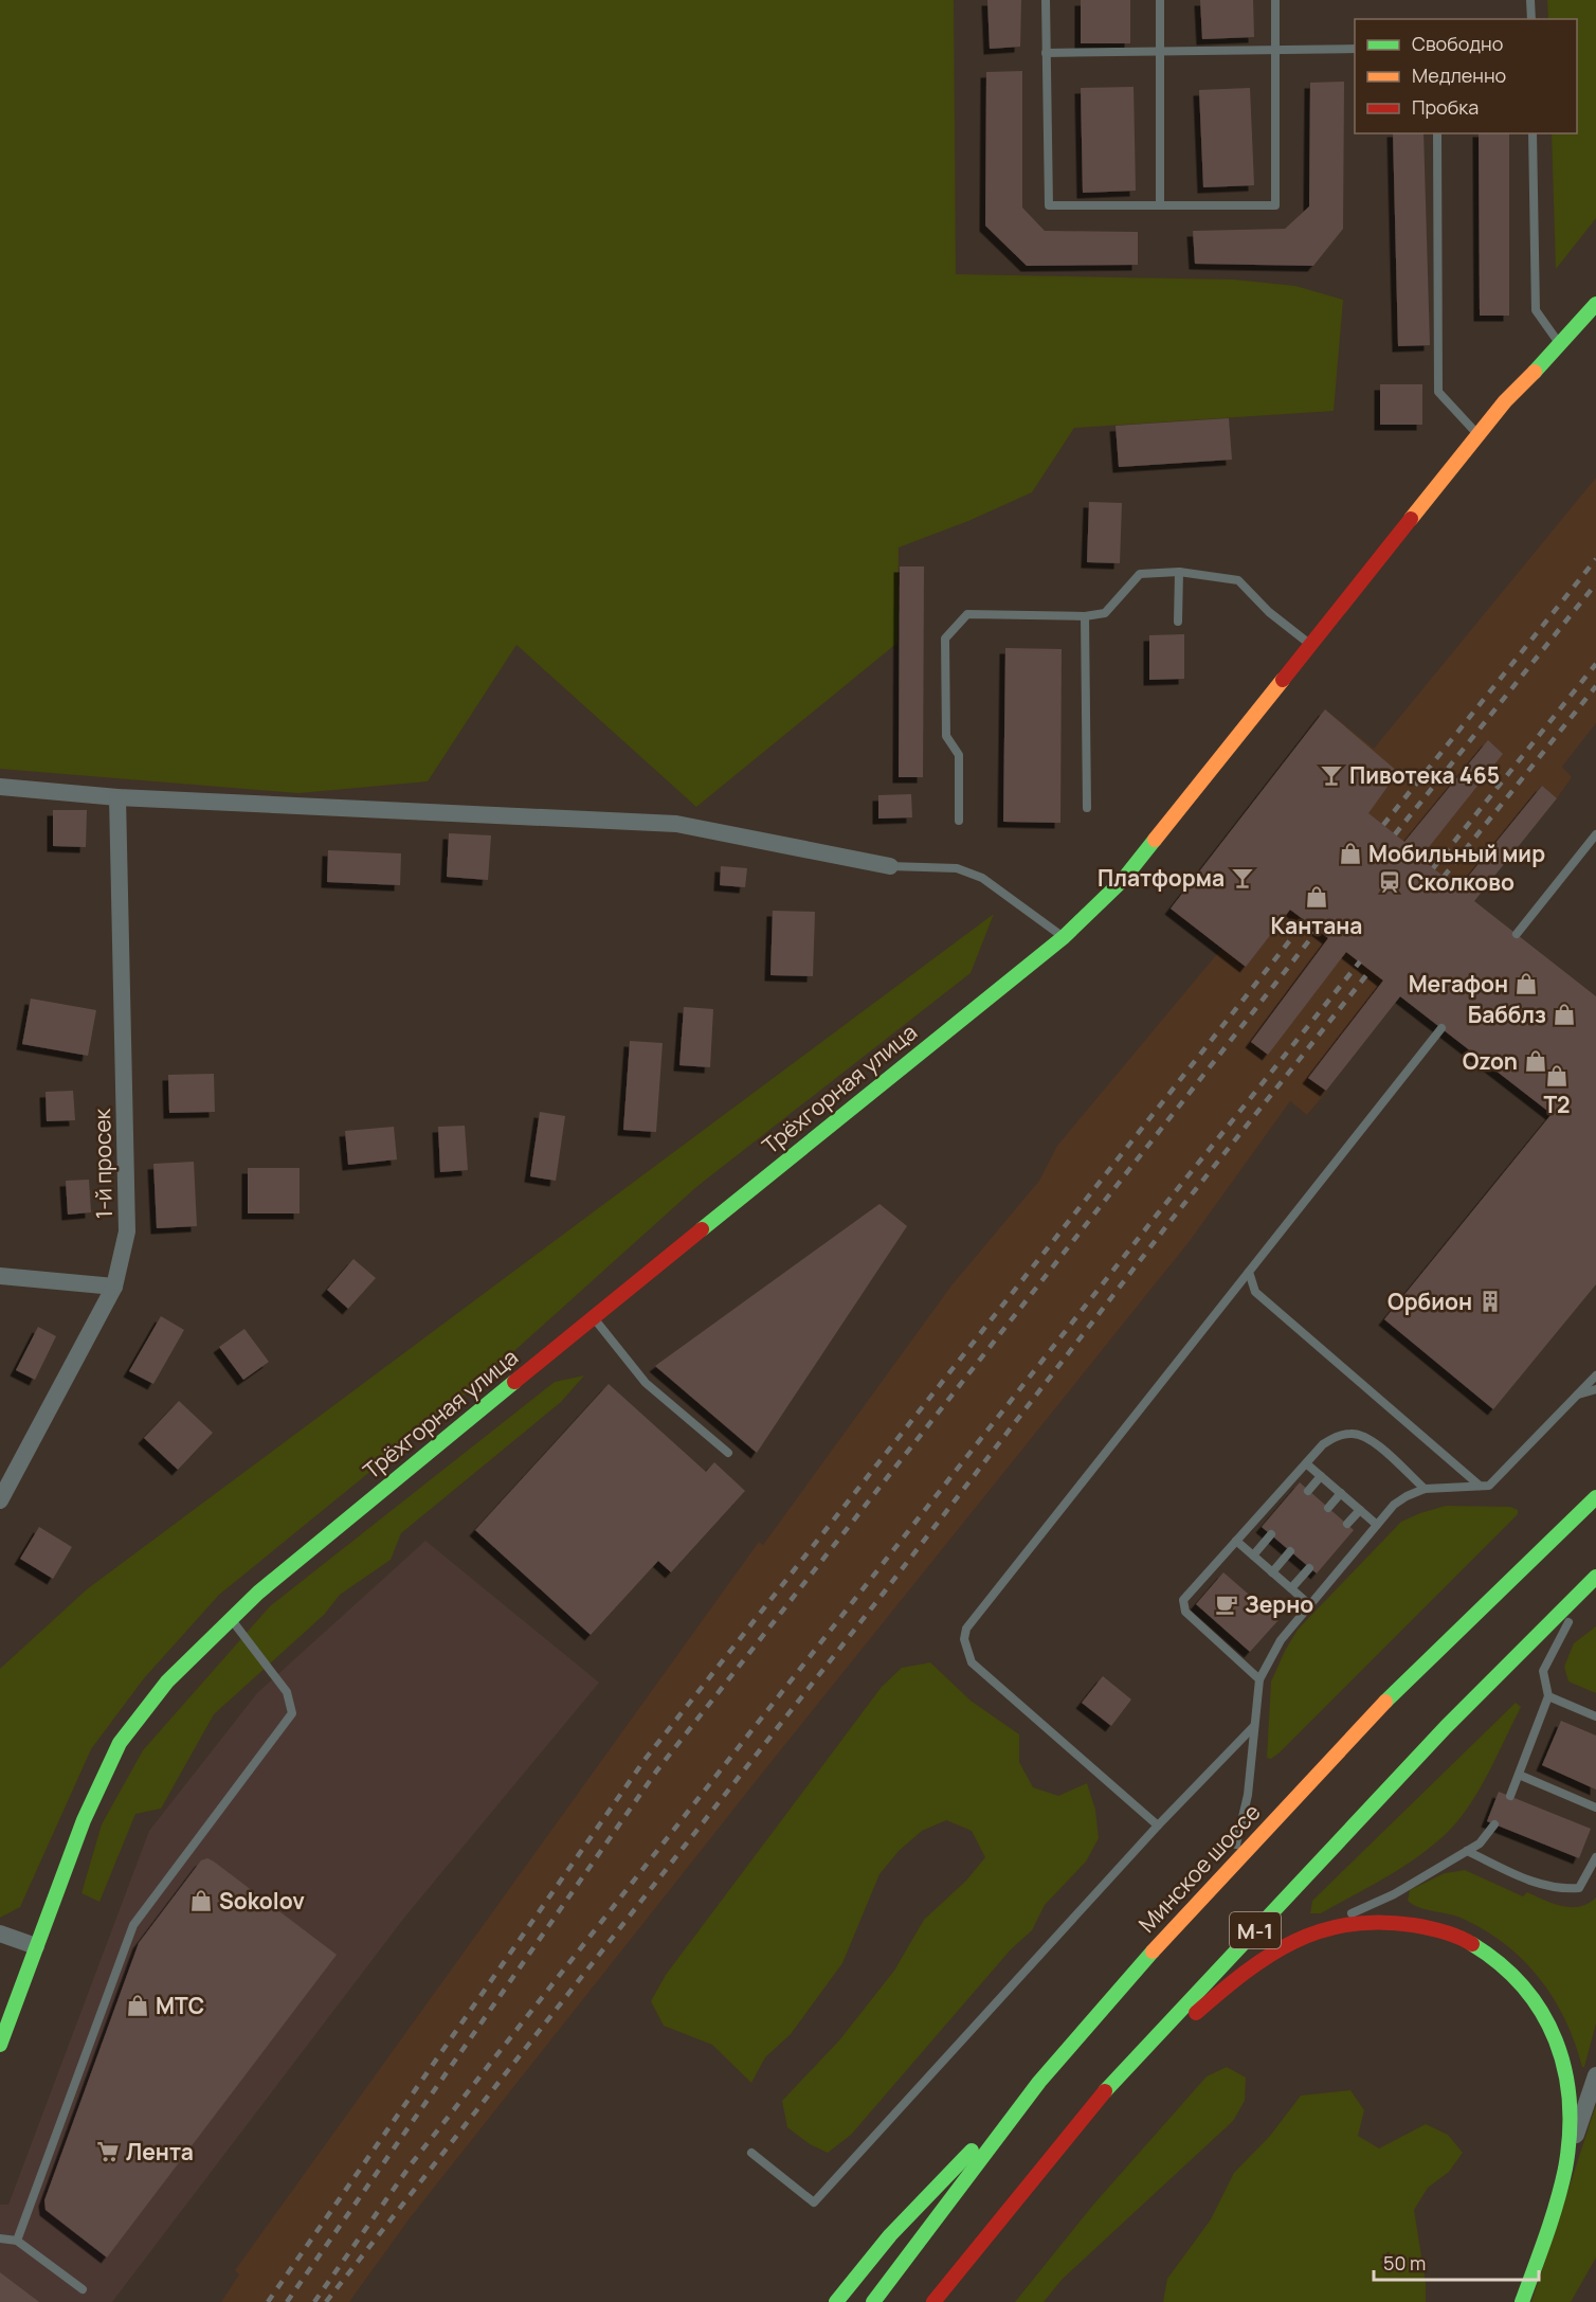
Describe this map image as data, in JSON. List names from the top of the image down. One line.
{"streets":{"main road":["Трёхгорная улица","Минское шоссе","М-1"],"street":["1-й просек"]},"places":{"bar":["Пивотека 465","Платформа"],"shop":["Мобильный мир","Кантана","Мегафон","Бабблз","Ozon","T2","Sokolov","МТС"],"station":["Сколково"],"building":["Орбион"],"cafe":["Зерно"],"supermarket":["Лента"]},"legend":["Свободно","Медленно","Пробка"],"scale_bar":"50 m"}
